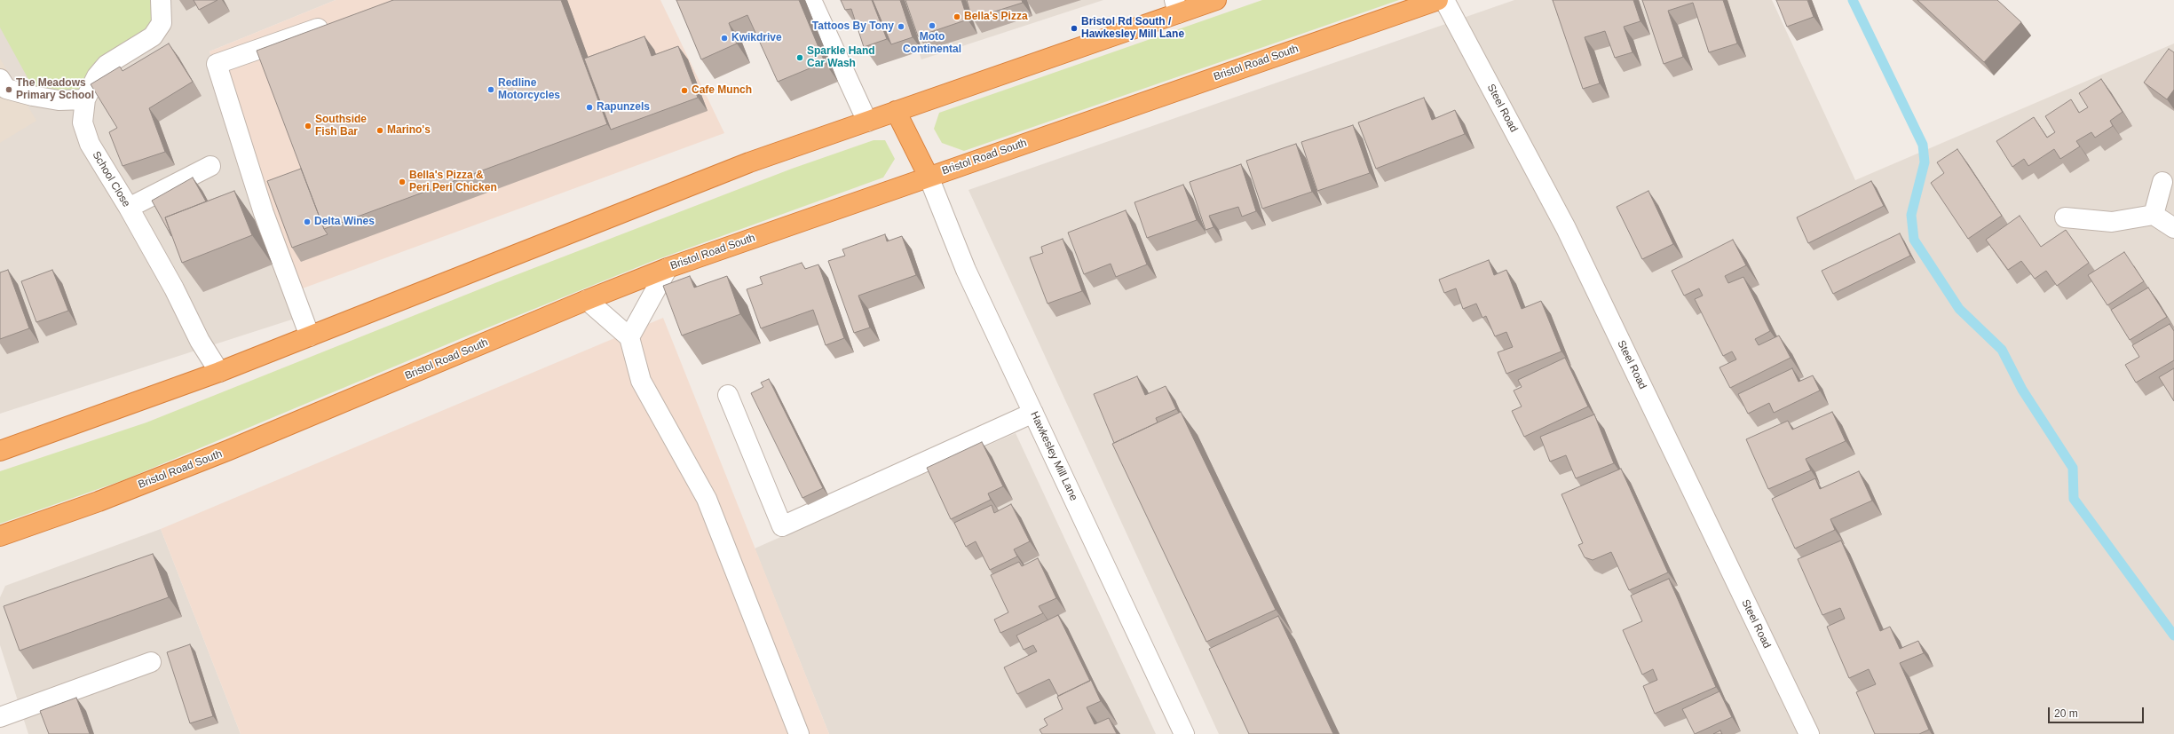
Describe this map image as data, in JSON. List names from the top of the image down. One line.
{"streets":{"highway":["Bristol Road South"],"street":["Steel Road","School Close","Hawkesley Mill Lane"]},"crossings":[["Bristol Road South","Hawkesley Mill Lane"]],"places":["Bella's Pizza","Moto Continental","Tattoos By Tony","Bristol Rd South / Hawkesley Mill Lane","Kwikdrive","Sparkle Hand Car Wash","The Meadows Primary School","Redline Motorcycles","Cafe Munch","Rapunzels","Southside Fish Bar","Marino's","Bella's Pizza & Peri Peri Chicken","Delta Wines"],"scale_bar":"20 m"}
